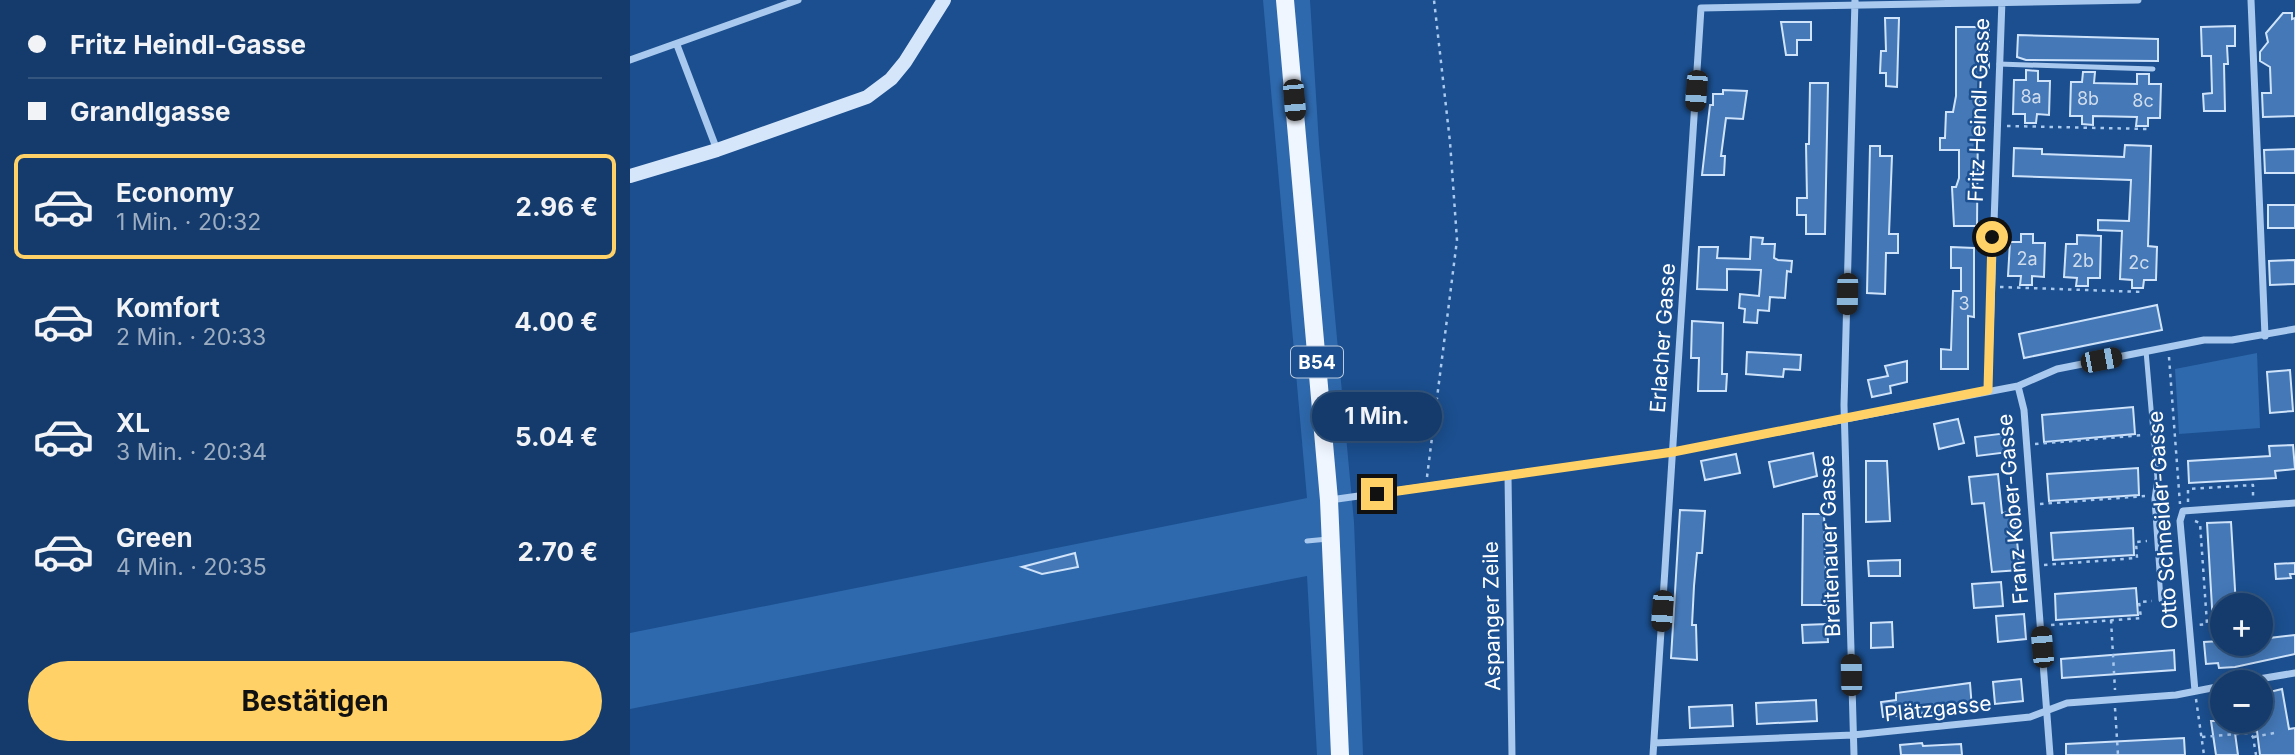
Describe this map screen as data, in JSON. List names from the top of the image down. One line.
{"streets":{"main road":["B54"],"street":["Fritz Heindl-Gasse","Erlacher Gasse","Franz Kober-Gasse","Otto Schneider-Gasse","Breitenauer Gasse","Aspanger Zeile","Plätzgasse"]},"crossings":[["Erlacher Gasse","Breitenauer Gasse"],["Erlacher Gasse","Plätzgasse"],["Franz Kober-Gasse","Plätzgasse"],["Otto Schneider-Gasse","Plätzgasse"],["Breitenauer Gasse","Plätzgasse"]],"house_numbers":["8a","8b","8c","2a","2b","2c","3"],"page":{"banner":["Fritz Heindl-Gasse","Grandlgasse"],"list":[{"name":"Economy","note":"1 Min. · 20:32","value":"2.96 €"},{"name":"Komfort","note":"2 Min. · 20:33","value":"4.00 €"},{"name":"XL","note":"3 Min. · 20:34","value":"5.04 €"},{"name":"Green","note":"4 Min. · 20:35","value":"2.70 €"}],"bubble":"1 Min.","map_buttons":["+","−"],"buttons":"Bestätigen"}}
